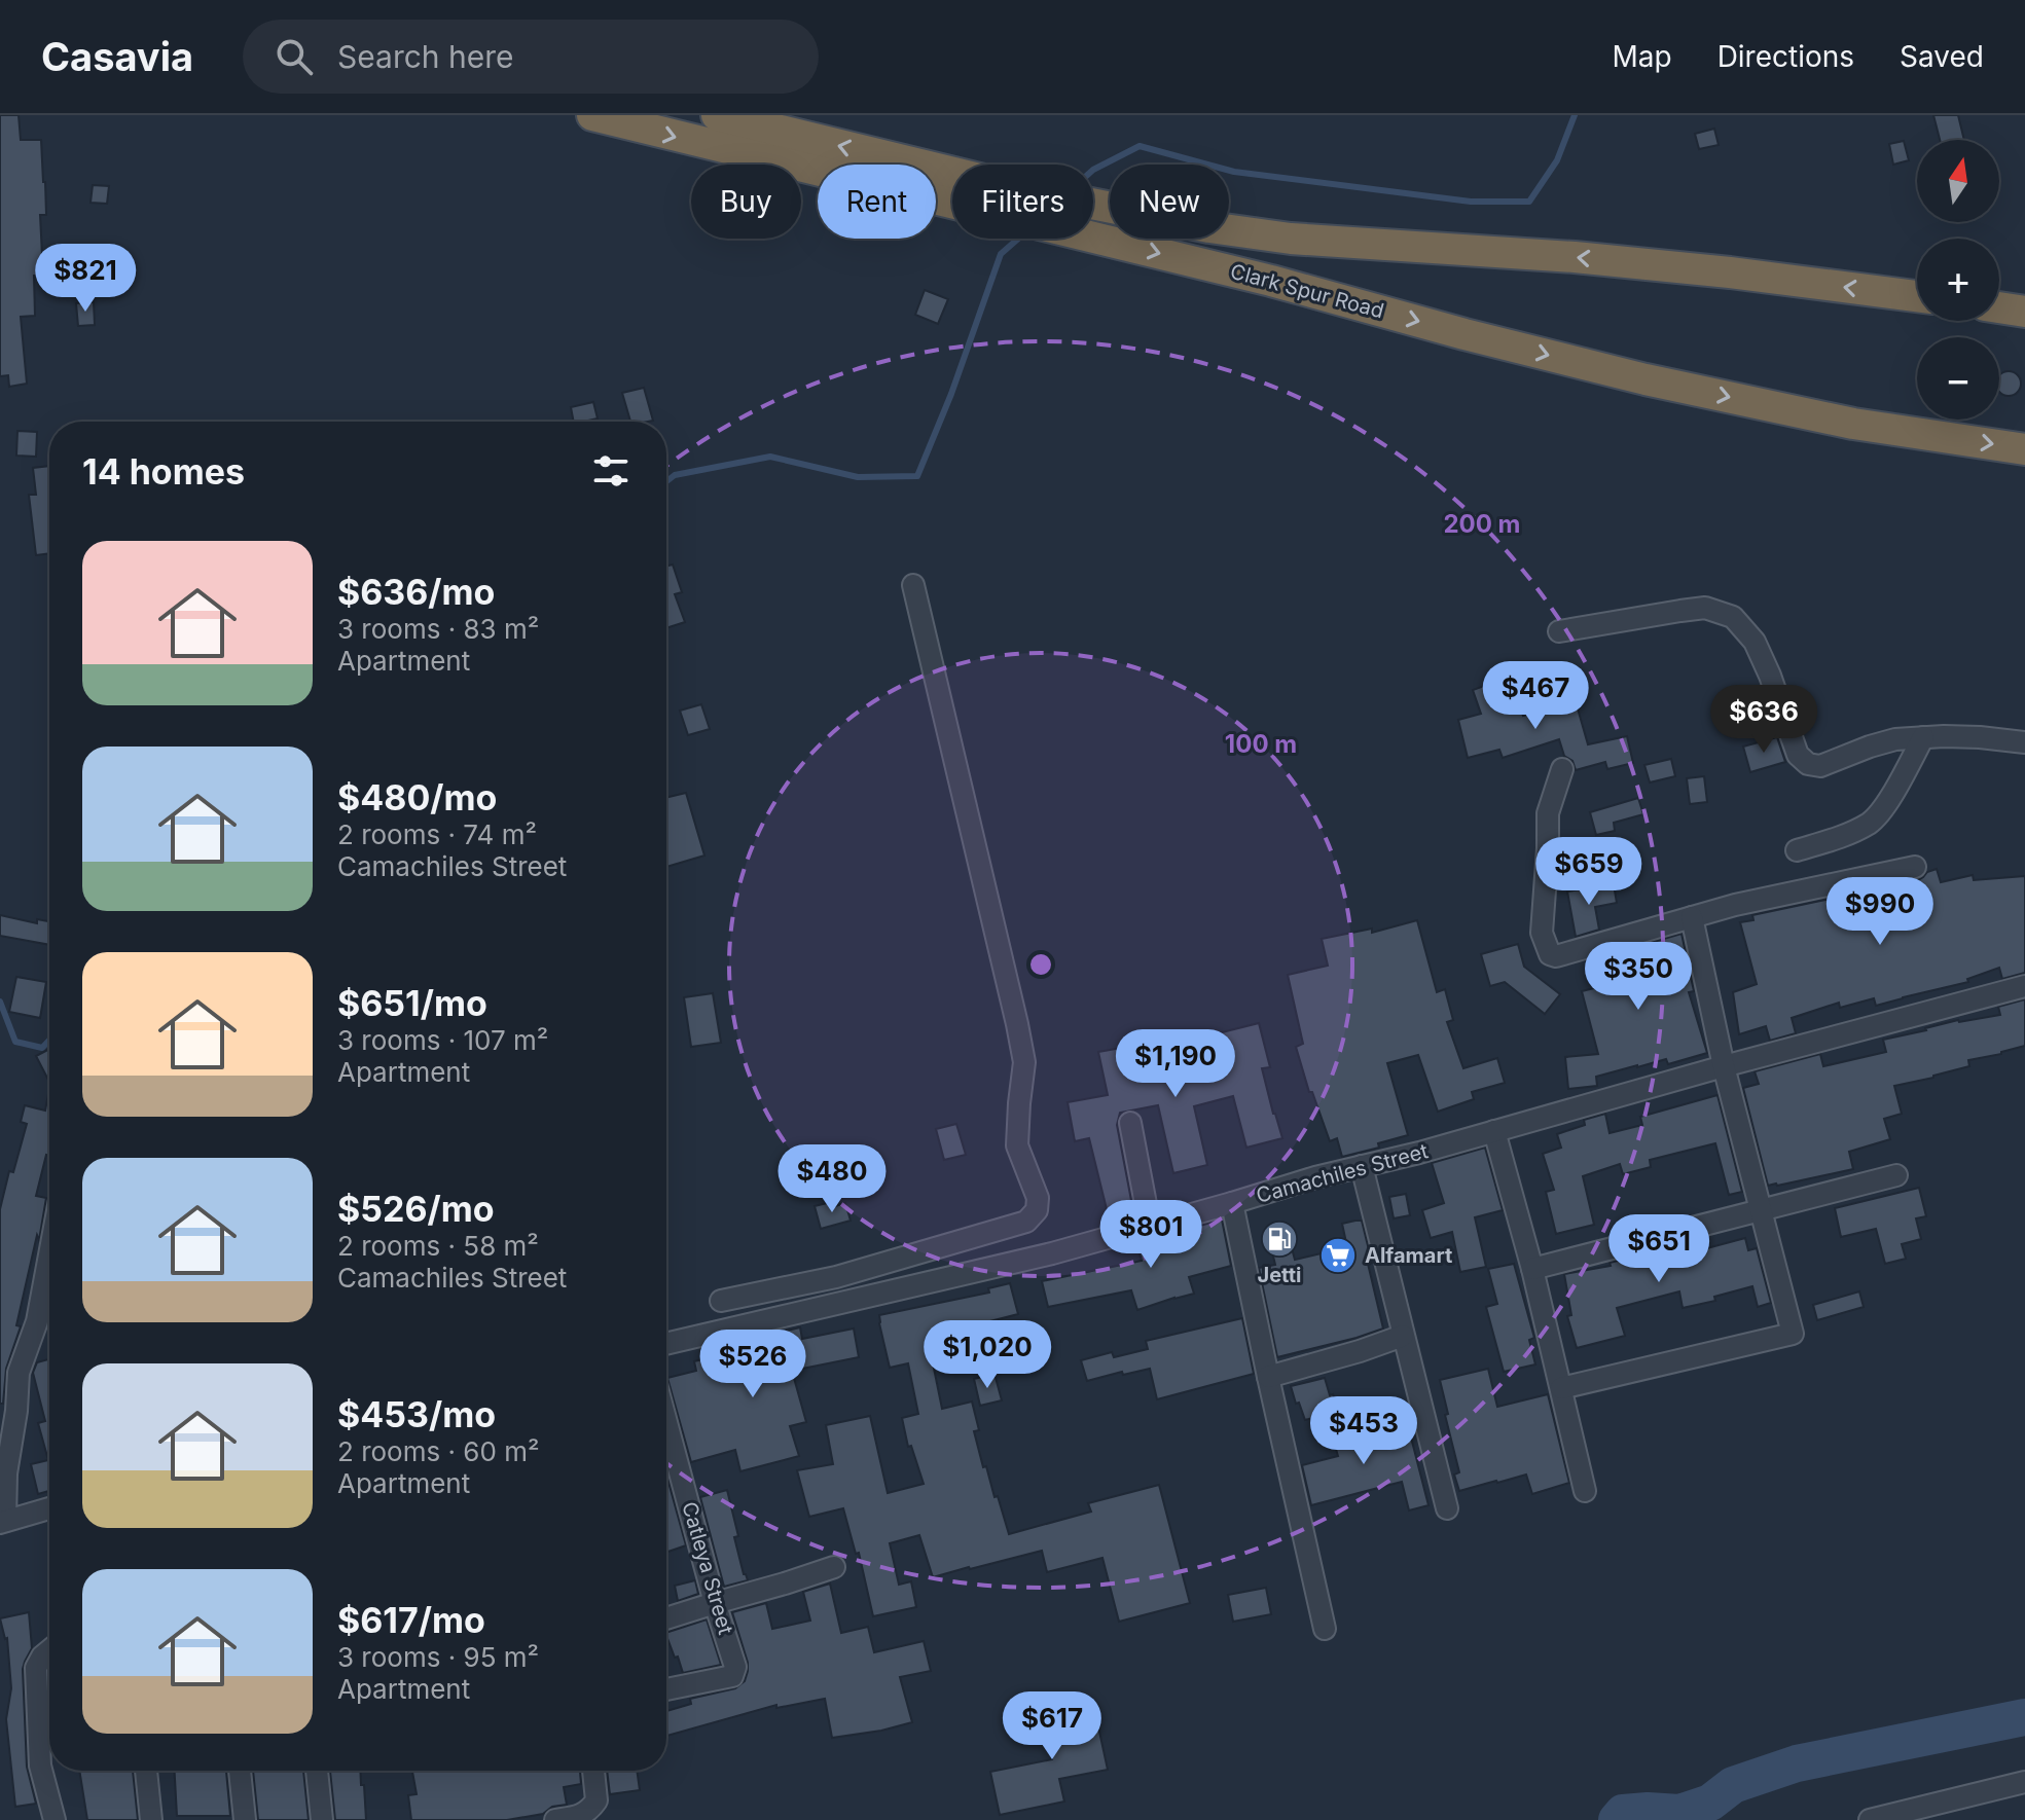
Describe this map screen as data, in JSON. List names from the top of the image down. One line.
{"streets":{"highway":["Clark Spur Road"],"street":["Camachiles Street","Catleya Street"]},"places":{"fuel station":["Jetti"],"supermarket":["Alfamart"]},"north":"top","page":{"header":"Casavia","search":"Search here","nav":["Map","Directions","Saved"],"map_buttons":["+","−"],"chip":["Buy","Rent","Filters","New"],"price":["$821","$467","$636","$659","$990","$350","$1,190","$480","$801","$651","$1,020","$526","$453","$617"],"heading":"14 homes","list":[{"name":"$636/mo","note":"3 rooms · 83 m² · Apartment"},{"name":"$480/mo","note":"2 rooms · 74 m² · Camachiles Street"},{"name":"$651/mo","note":"3 rooms · 107 m² · Apartment"},{"name":"$526/mo","note":"2 rooms · 58 m² · Camachiles Street"},{"name":"$453/mo","note":"2 rooms · 60 m² · Apartment"},{"name":"$617/mo","note":"3 rooms · 95 m² · Apartment"}]},"rings":["200 m","100 m"]}
